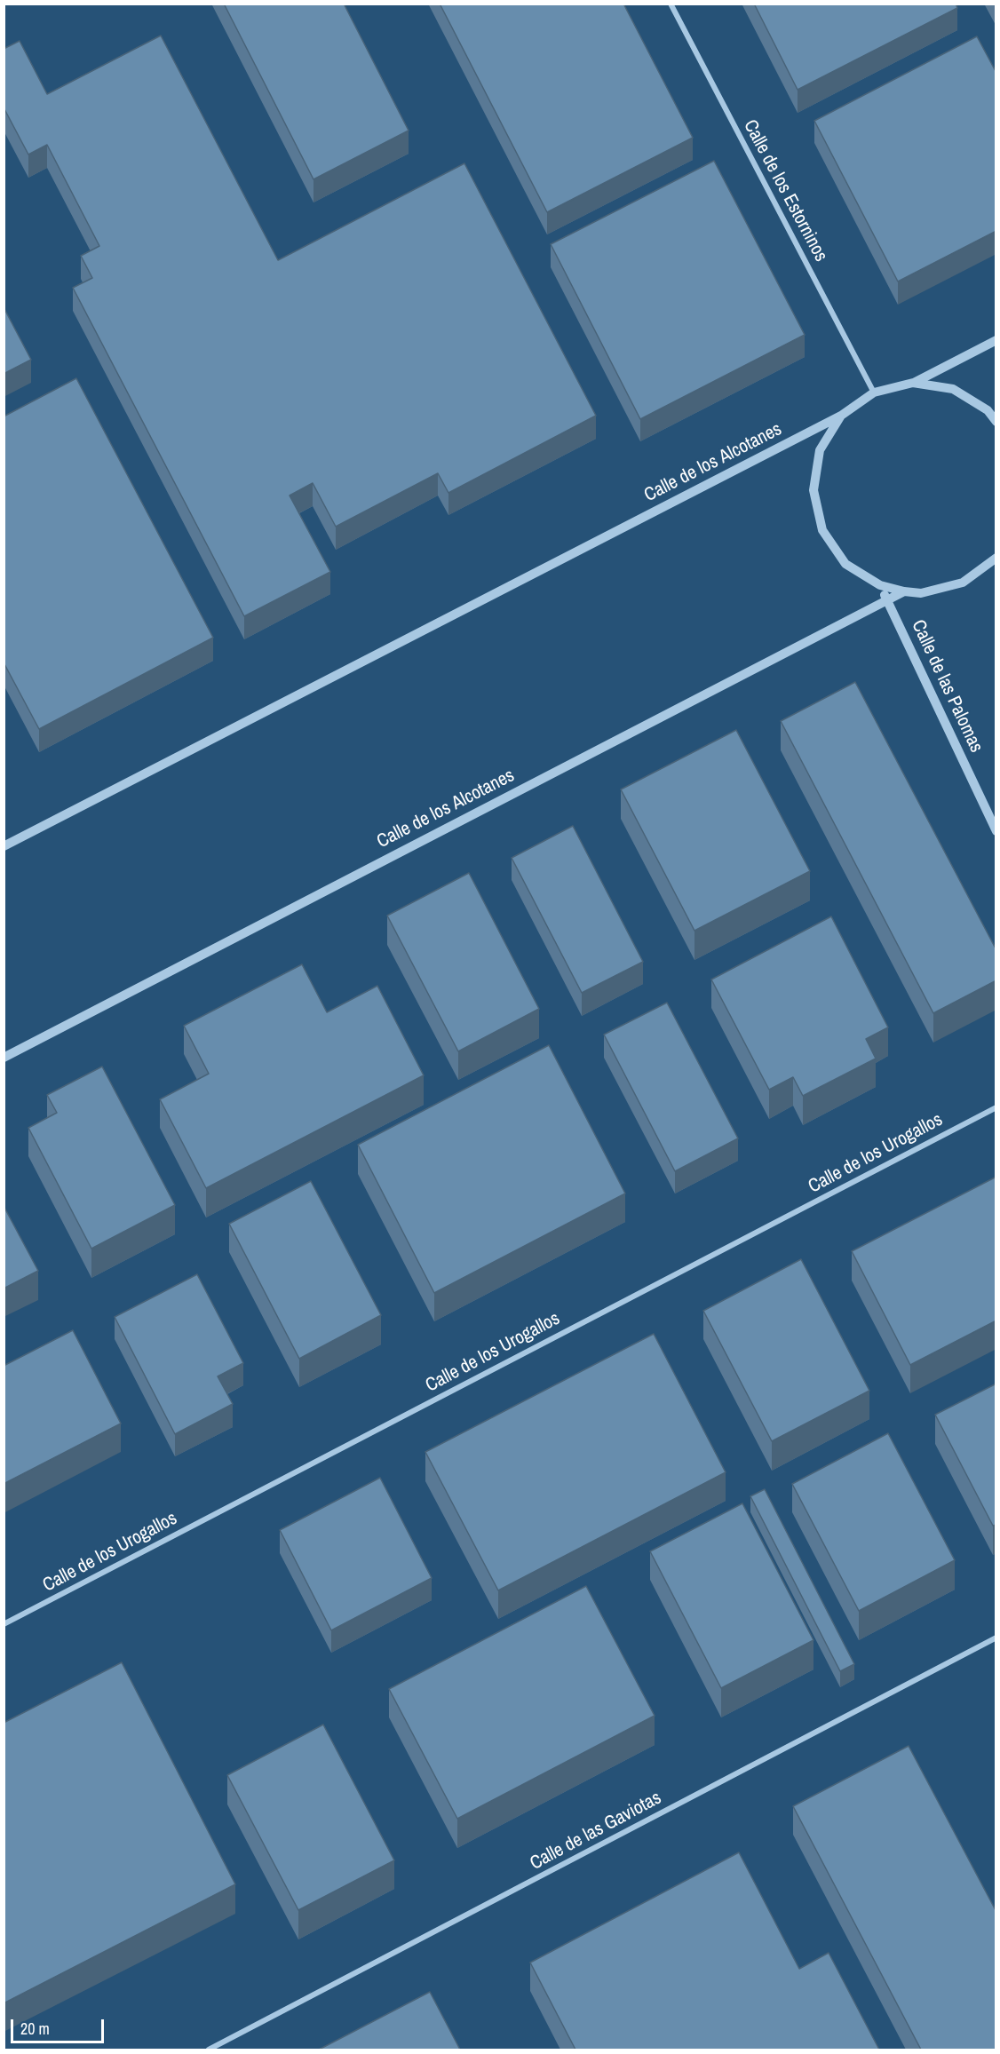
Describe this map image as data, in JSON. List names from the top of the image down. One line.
{"streets":{"street":["Calle de los Estorninos","Calle de los Alcotanes","Calle de las Palomas","Calle de los Urogallos","Calle de las Gaviotas"]},"crossings":[["Calle de los Estorninos","Calle de los Alcotanes"],["Calle de los Alcotanes","Calle de las Palomas"]],"scale_bar":"20 m"}
